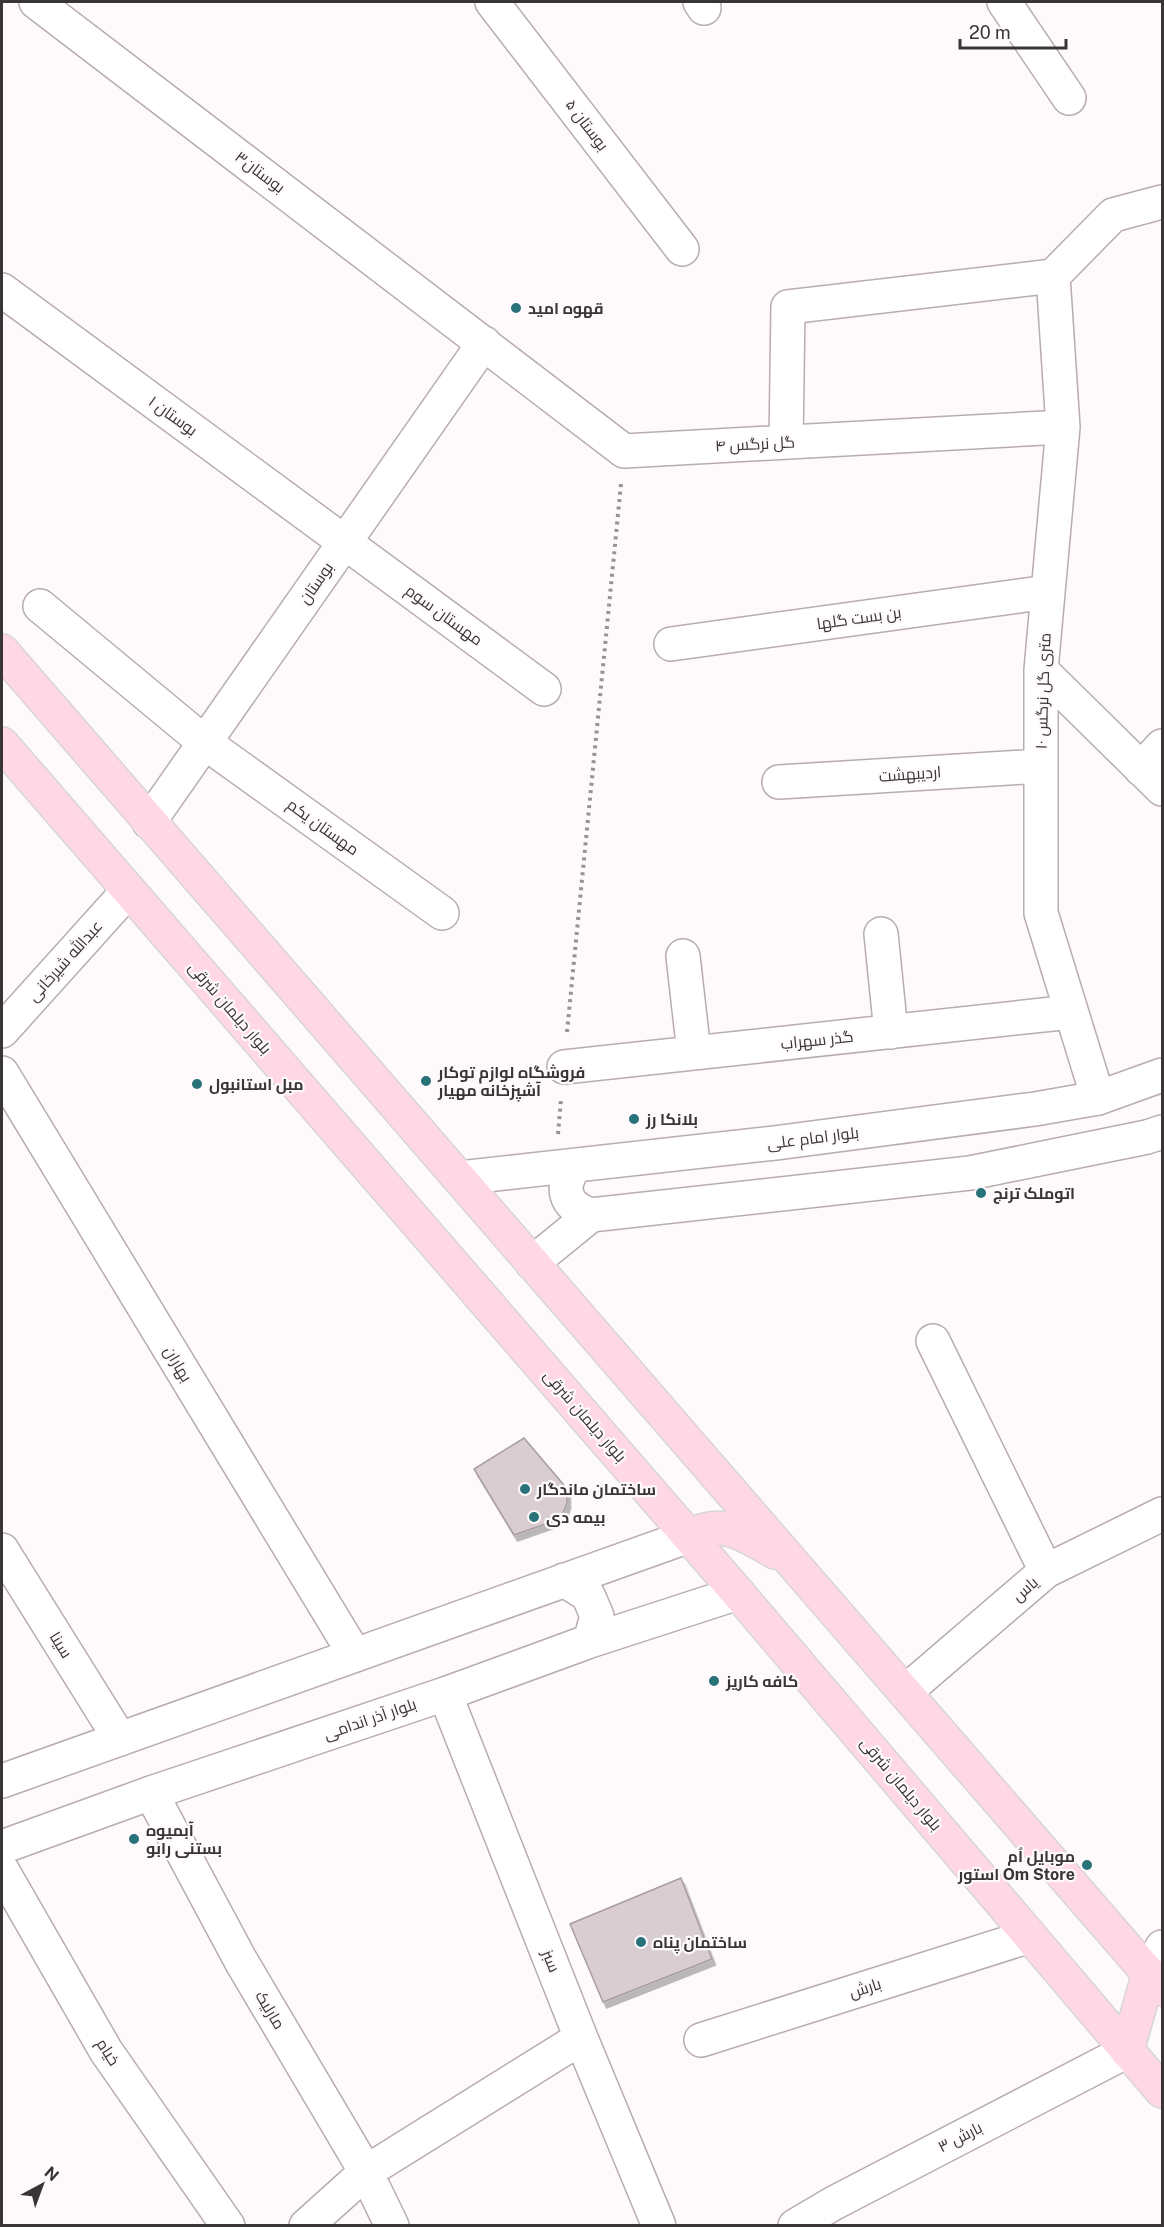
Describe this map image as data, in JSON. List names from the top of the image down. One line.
{"streets":{"main road":["بلوار دیلمان شرقی"],"street":["بوستان ۵","بوستان۳","بوستان ۱","گل نرگس ۴","بوستان","مهستان سوم","بن بست گلها","۱۰ متری گل نرگس","اردیبهشت","مهستان یکم","عبدالله شیرخانی","گذر سهراب","بلوار امام علی","بهاران","یاس","سینا","بلوار آذر اندامی","سبز","بارش","مارلیک","خیام","بارش ۳"]},"crossings":[["بوستان۳","بوستان"],["بوستان ۱","بوستان"],["بوستان ۱","مهستان سوم"],["گل نرگس ۴","۱۰ متری گل نرگس"],["بوستان","مهستان سوم"],["بوستان","مهستان یکم"],["بن بست گلها","۱۰ متری گل نرگس"],["۱۰ متری گل نرگس","اردیبهشت"],["۱۰ متری گل نرگس","گذر سهراب"],["۱۰ متری گل نرگس","بلوار امام علی"],["عبدالله شیرخانی","بلوار دیلمان شرقی"],["بلوار دیلمان شرقی","بلوار آذر اندامی"],["بلوار دیلمان شرقی","بارش"],["بلوار دیلمان شرقی","بارش ۳"],["بلوار آذر اندامی","سبز"],["بلوار آذر اندامی","مارلیک"]],"places":["قهوه امید","فروشگاه لوازم توکار آشپزخانه مهیار","مبل استانبول","بلانکا رز","اتوملک ترنج","ساختمان ماندگار","بیمه دی","کافه کاریز","آبمیوه بستنی رابو","موبایل اُم استور Om Store","ساختمان پناه"],"scale_bar":"20 m","north":"top right"}
